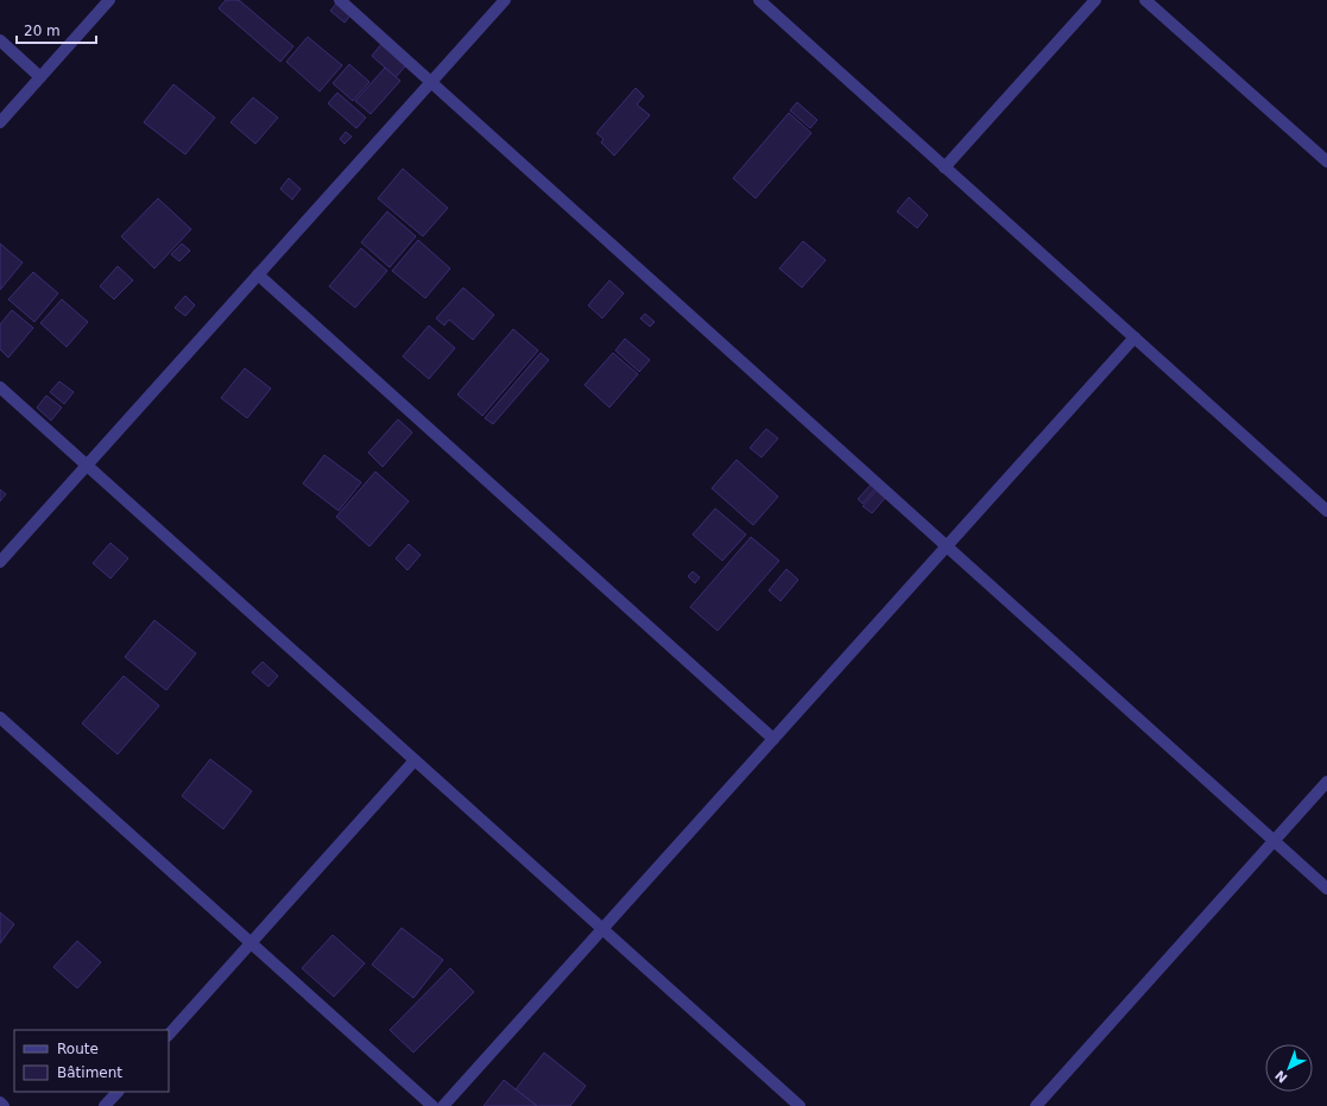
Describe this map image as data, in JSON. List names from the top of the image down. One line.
{"legend":["Route","Bâtiment"],"scale_bar":"20 m","north":"bottom left"}
